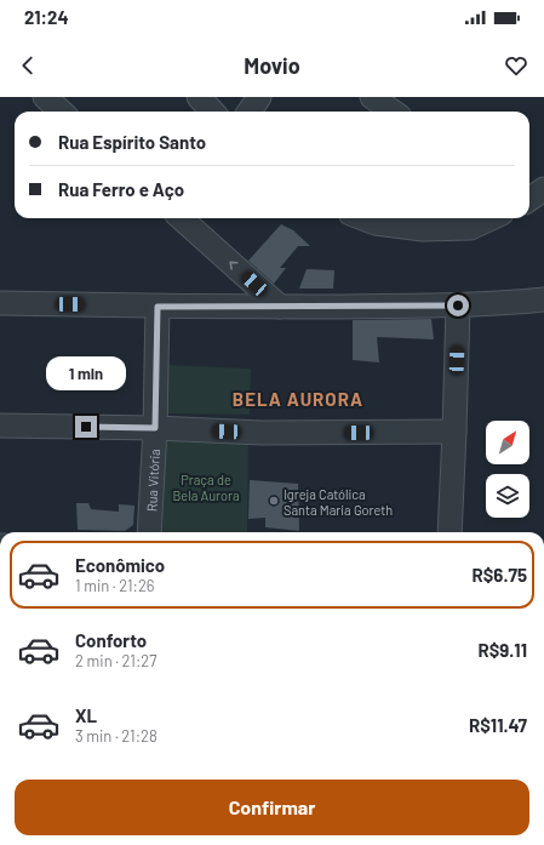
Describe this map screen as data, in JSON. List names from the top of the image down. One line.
{"streets":{"street":["Rua Vitória"]},"districts":["BELA AURORA"],"parks":["Praça de Bela Aurora"],"places":["Igreja Católica Santa Maria Goreth"],"north":"top right","page":{"status":"21:24","header":"Movio","banner":["Rua Espírito Santo","Rua Ferro e Aço"],"bubble":"1 min","list":[{"name":"Econômico","note":"1 min · 21:26","value":"R$6.75"},{"name":"Conforto","note":"2 min · 21:27","value":"R$9.11"},{"name":"XL","note":"3 min · 21:28","value":"R$11.47"}],"buttons":"Confirmar"}}
